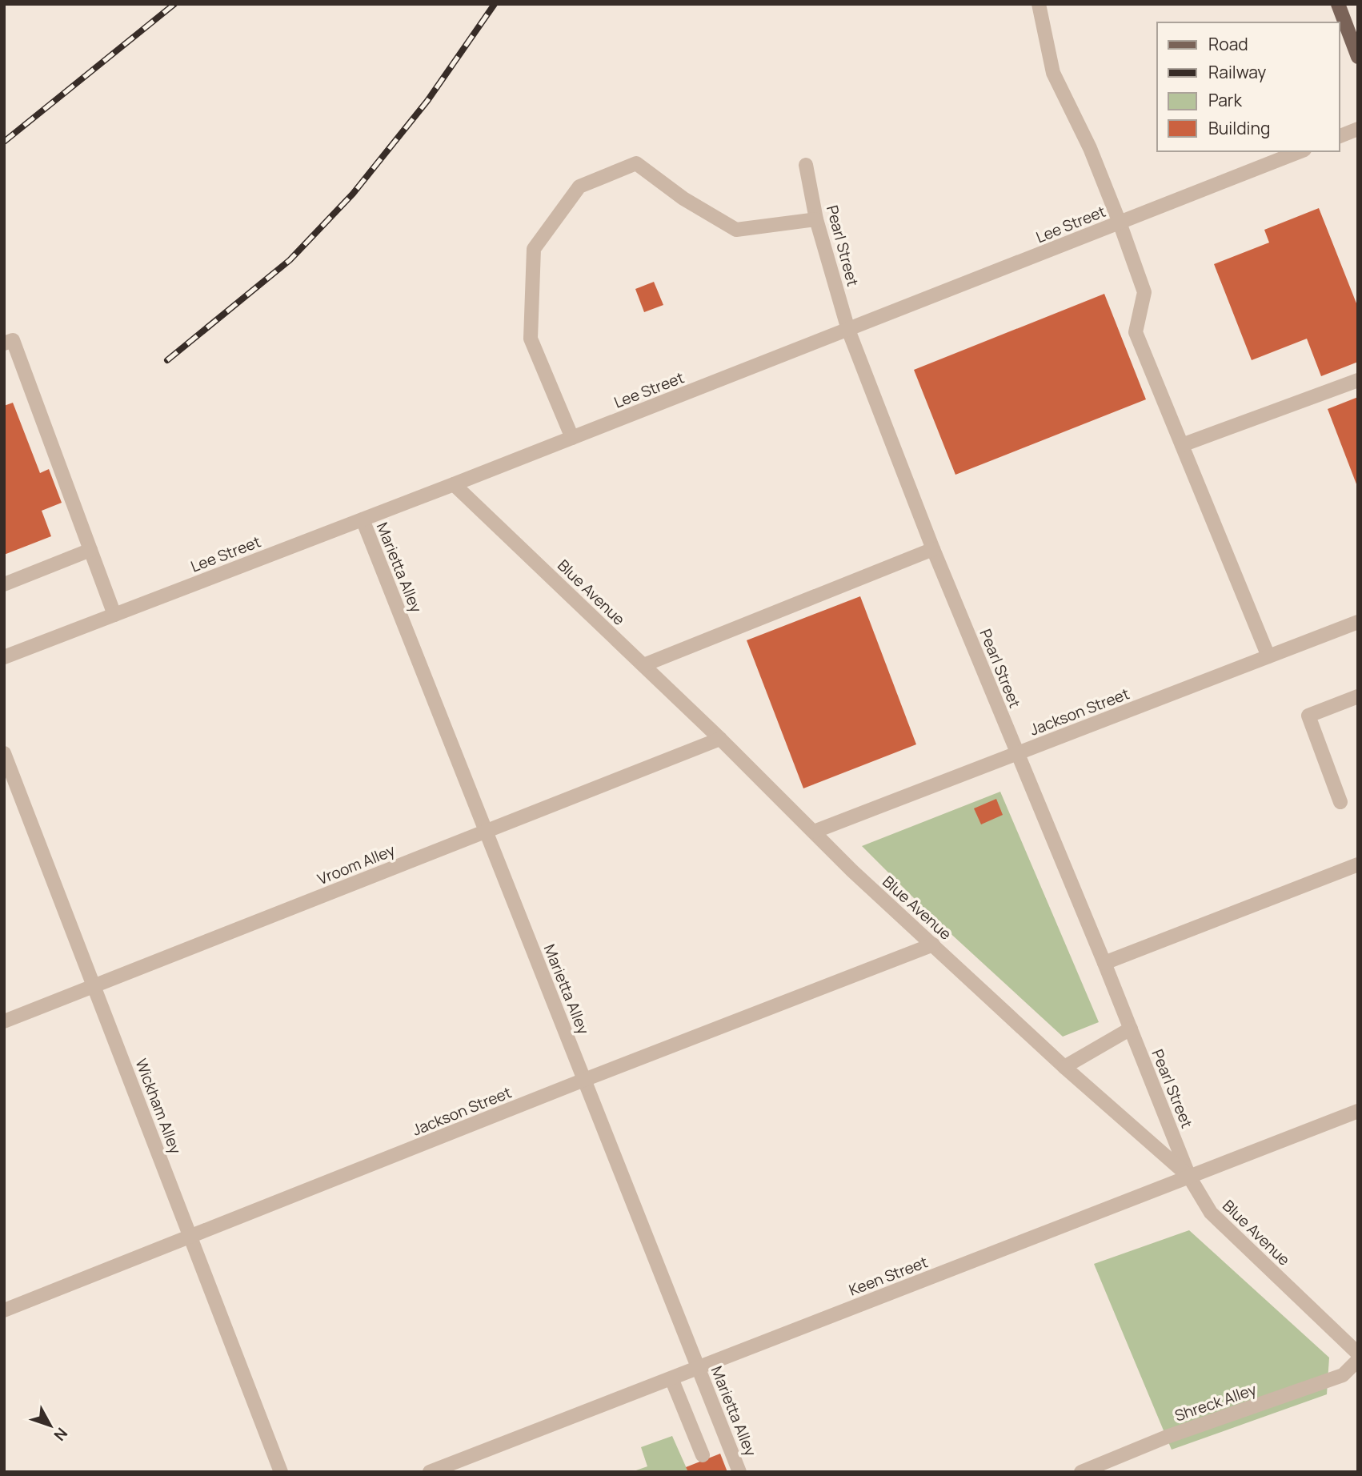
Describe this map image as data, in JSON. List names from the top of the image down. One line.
{"streets":{"street":["Lee Street","Pearl Street","Marietta Alley","Blue Avenue","Jackson Street","Vroom Alley","Wickham Alley","Keen Street","Shreck Alley"]},"crossings":[["Lee Street","Pearl Street"],["Lee Street","Marietta Alley"],["Lee Street","Blue Avenue"],["Pearl Street","Blue Avenue"],["Pearl Street","Jackson Street"],["Pearl Street","Keen Street"],["Marietta Alley","Jackson Street"],["Marietta Alley","Vroom Alley"],["Marietta Alley","Keen Street"],["Blue Avenue","Jackson Street"],["Blue Avenue","Vroom Alley"],["Blue Avenue","Keen Street"],["Jackson Street","Wickham Alley"],["Vroom Alley","Wickham Alley"]],"legend":["Road","Railway","Park","Building"],"north":"bottom right"}
